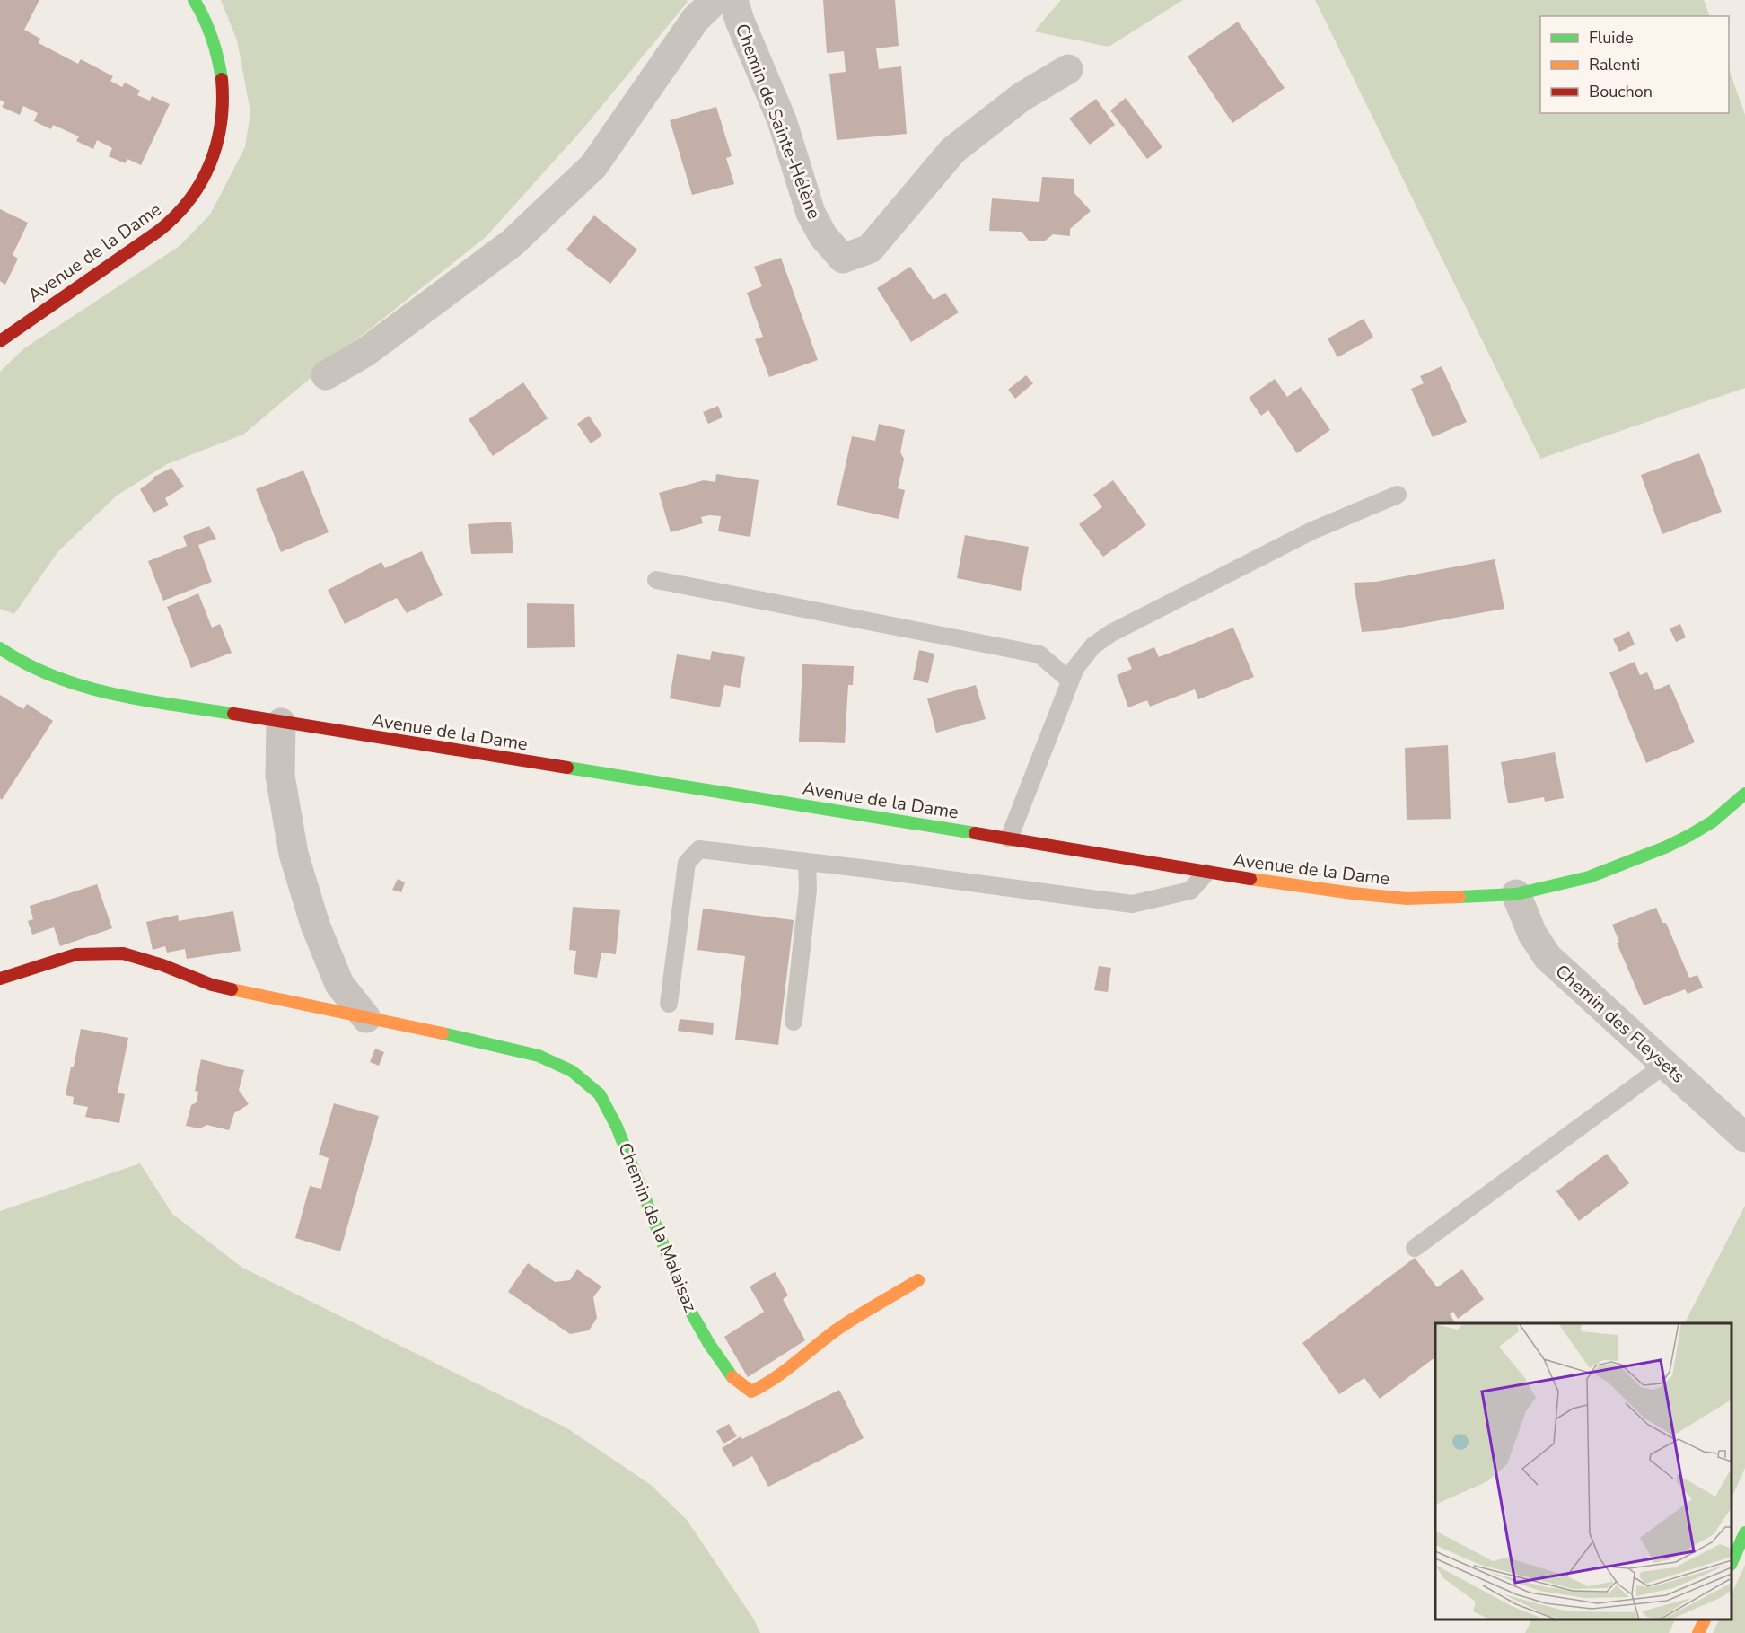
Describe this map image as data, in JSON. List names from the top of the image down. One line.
{"streets":{"main road":["Avenue de la Dame","Chemin de la Malaisaz"],"street":["Chemin de Sainte-Hélène","Chemin des Fleysets"]},"crossings":[["Avenue de la Dame","Chemin des Fleysets"]],"legend":["Fluide","Ralenti","Bouchon"]}
